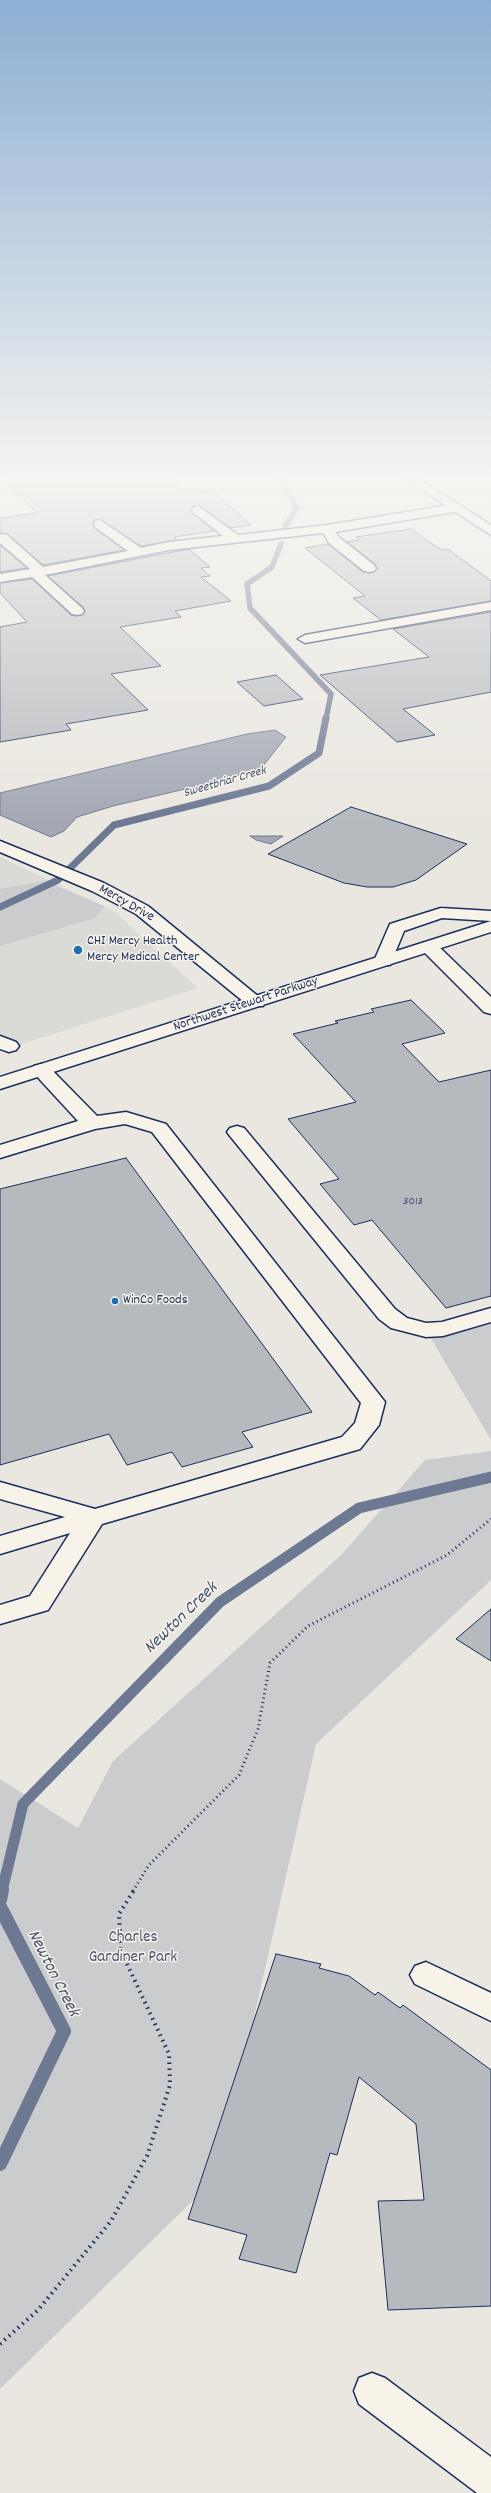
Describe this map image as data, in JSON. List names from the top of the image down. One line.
{"streets":{"street":["Mercy Drive","Northwest Stewart Parkway"]},"crossings":[["Mercy Drive","Northwest Stewart Parkway"]],"water":["Sweetbriar Creek","Newton Creek"],"parks":["Charles Gardiner Park"],"places":["CHI Mercy Health Mercy Medical Center","WinCo Foods"],"house_numbers":["3013"]}
